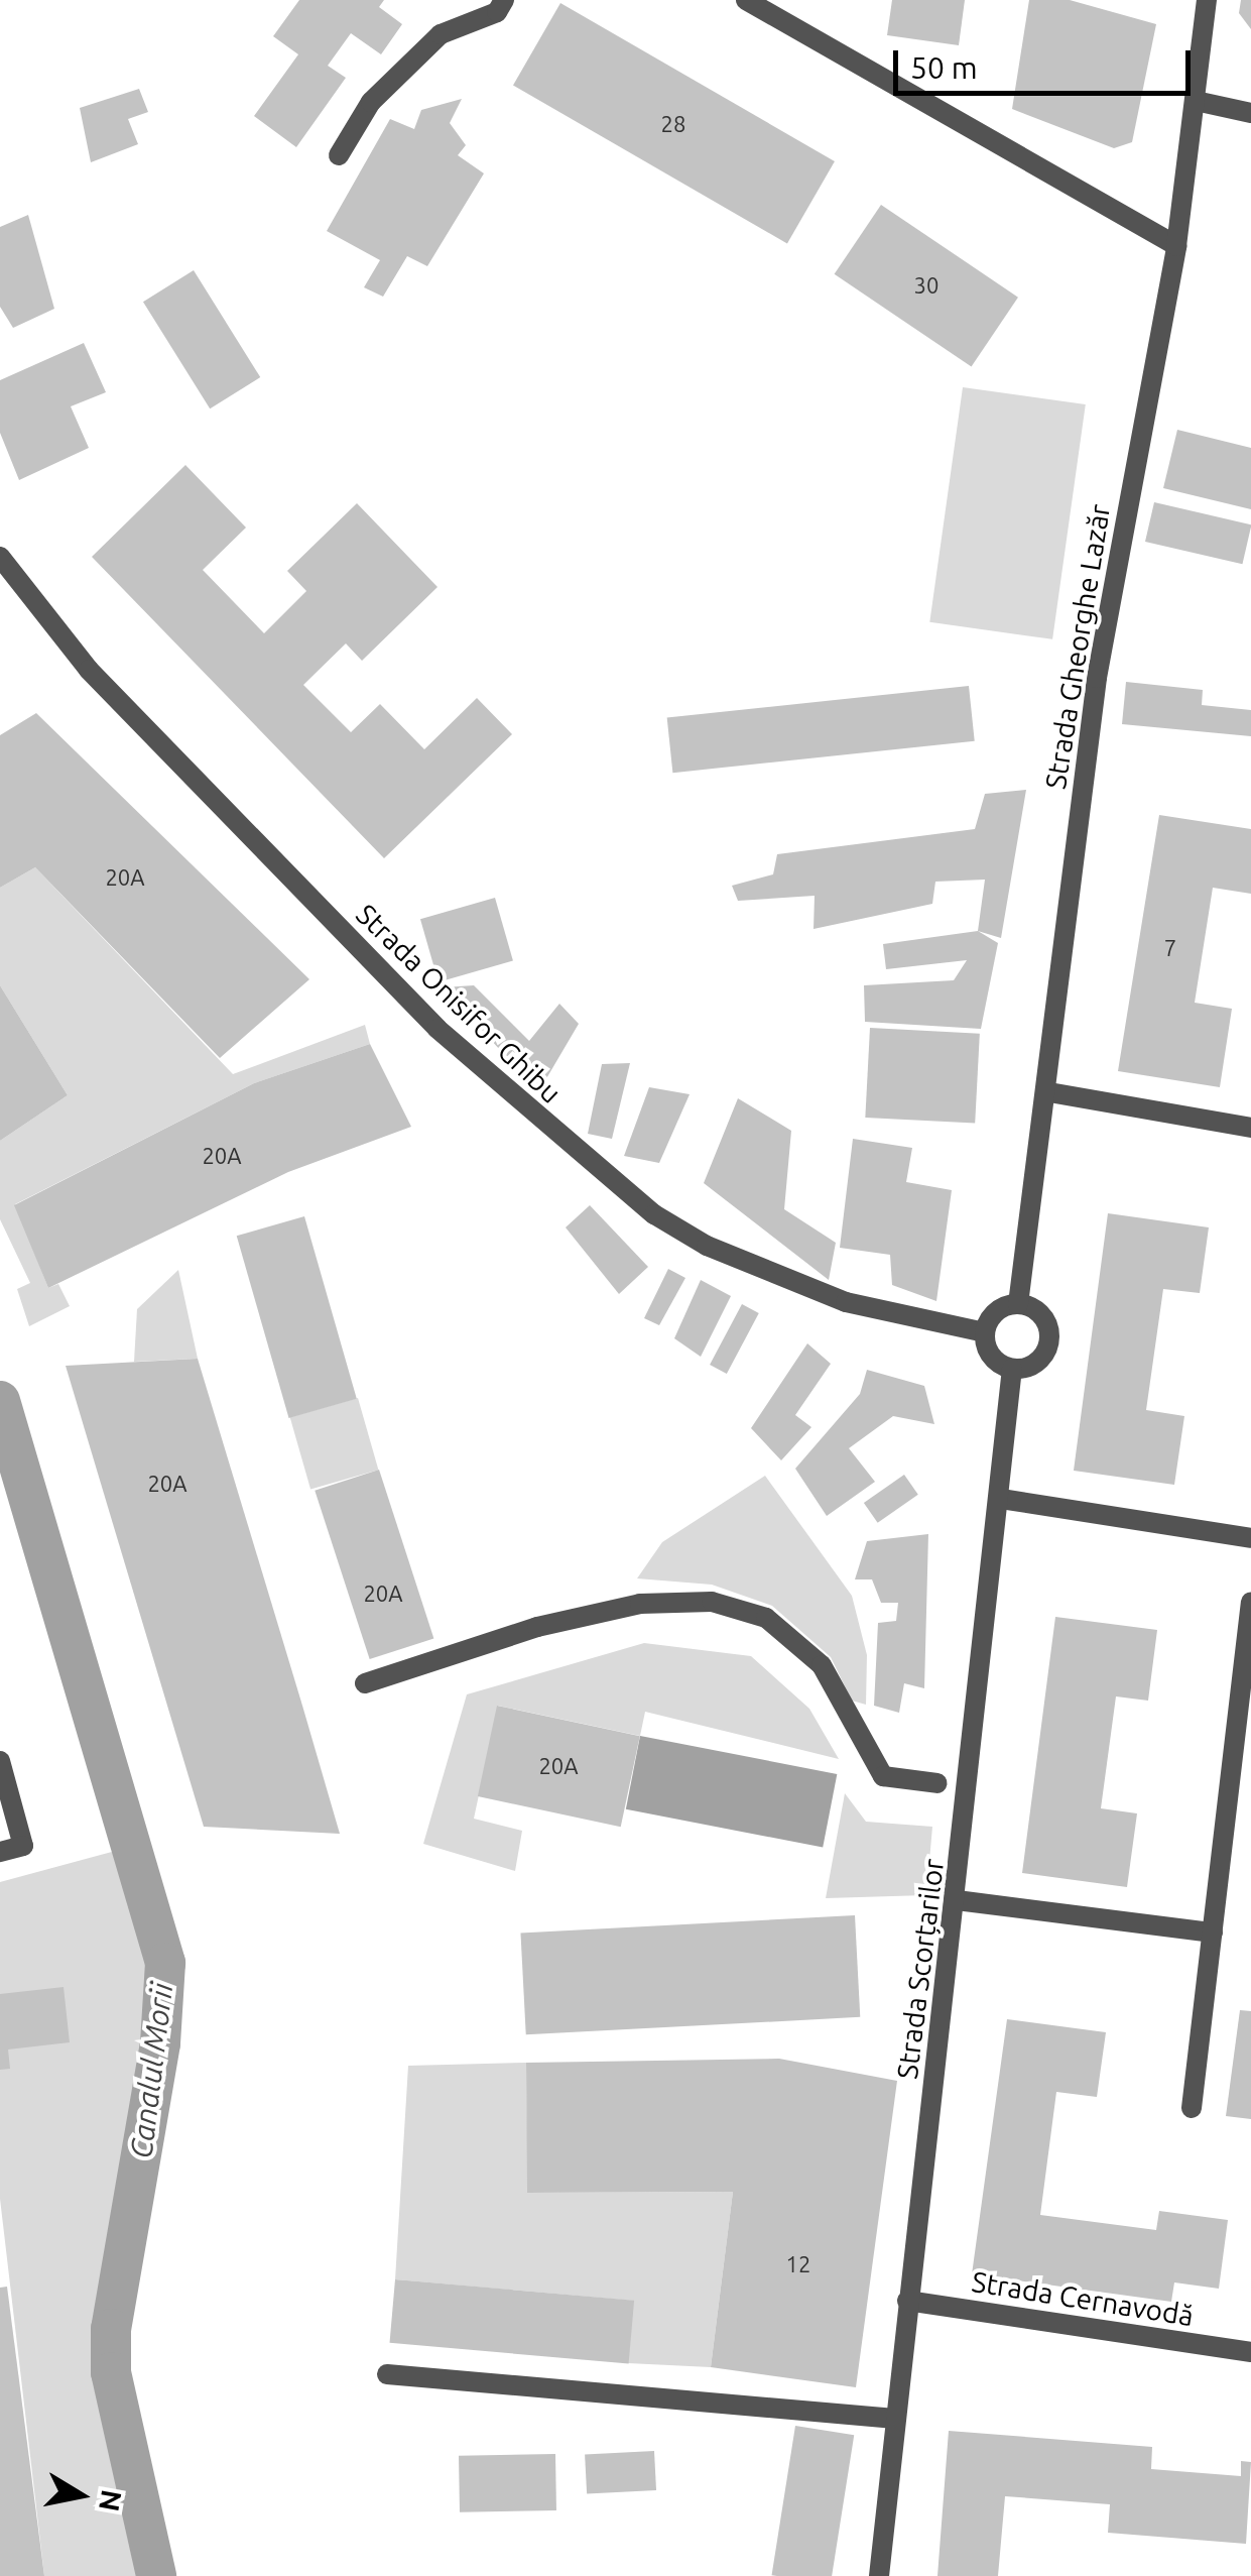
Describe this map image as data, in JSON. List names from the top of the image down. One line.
{"streets":{"street":["Strada Gheorghe Lazăr","Strada Onisifor Ghibu","Strada Scorțarilor","Strada Cernavodă"]},"crossings":[["Strada Gheorghe Lazăr","Strada Onisifor Ghibu"],["Strada Gheorghe Lazăr","Strada Scorțarilor"],["Strada Onisifor Ghibu","Strada Scorțarilor"],["Strada Scorțarilor","Strada Cernavodă"]],"water":["Canalul Morii"],"house_numbers":["28","30","20A","7","20A","20A","20A","20A","12"],"scale_bar":"50 m","north":"right"}
